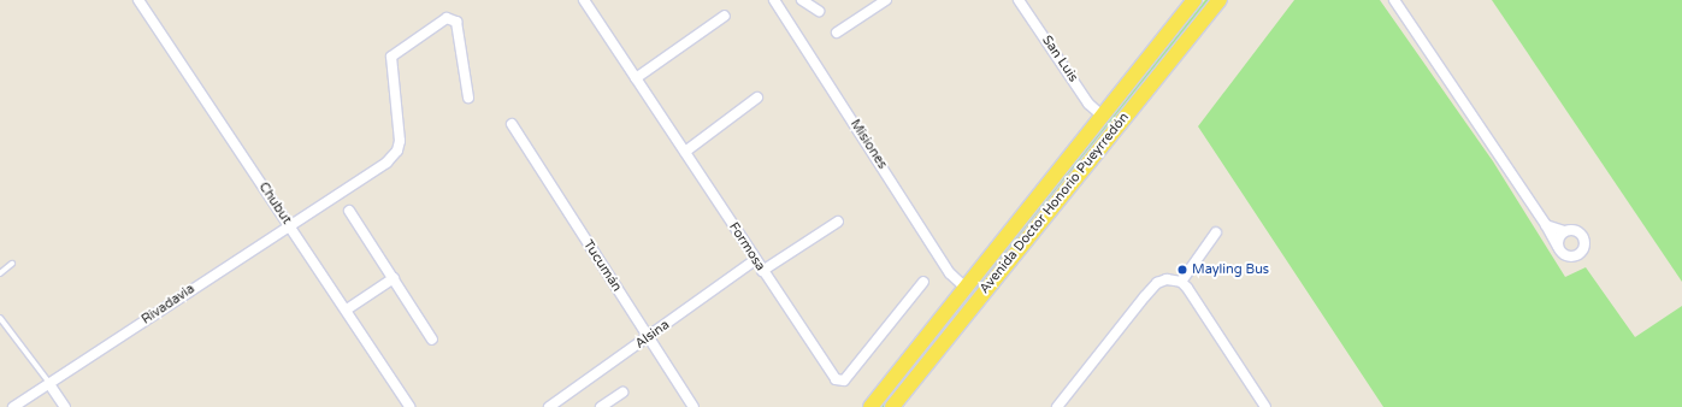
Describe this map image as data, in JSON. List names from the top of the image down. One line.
{"streets":{"main road":["Avenida Doctor Honorio Pueyrredón"],"street":["San Luis","Misiones","Chubut","Formosa","Tucumán","Rivadavia","Alsina"]},"crossings":[["San Luis","Avenida Doctor Honorio Pueyrredón"],["Misiones","Avenida Doctor Honorio Pueyrredón"],["Chubut","Rivadavia"],["Formosa","Alsina"],["Tucumán","Alsina"]],"places":["Mayling Bus"]}
